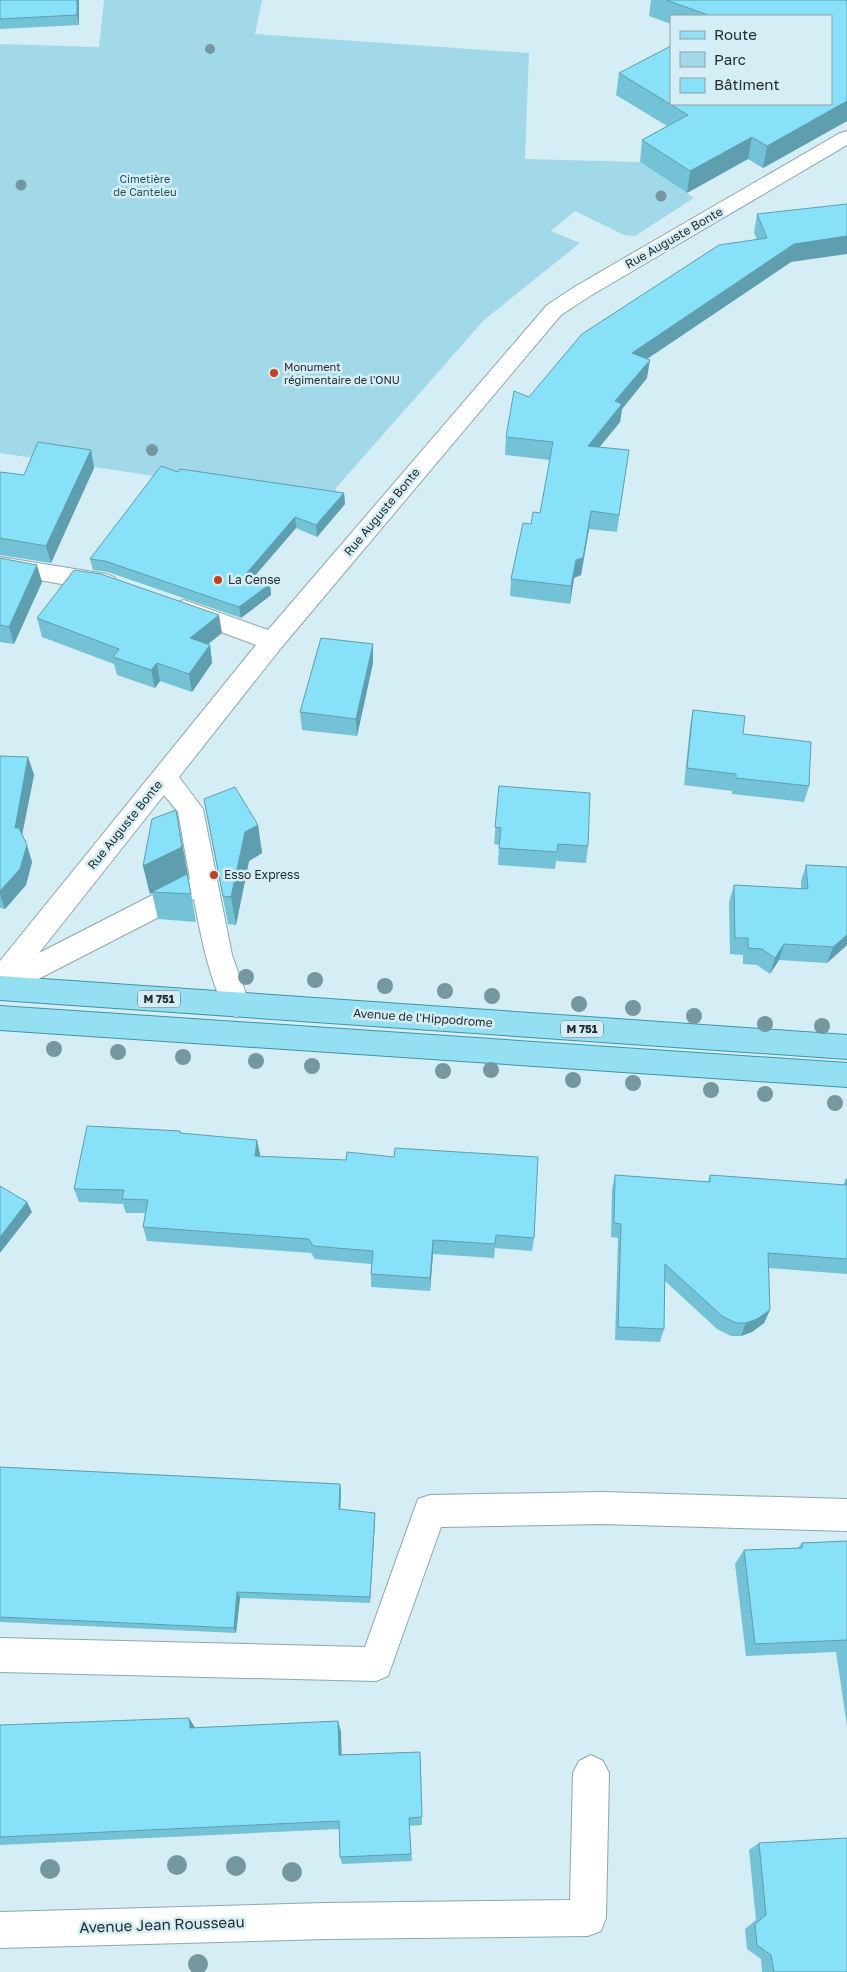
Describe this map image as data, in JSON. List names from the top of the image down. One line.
{"streets":{"main road":["M 751","Avenue de l'Hippodrome"],"street":["Rue Auguste Bonte","Avenue Jean Rousseau"]},"crossings":[["Rue Auguste Bonte","Avenue de l'Hippodrome"]],"parks":["Cimetière de Canteleu"],"places":["Monument régimentaire de l'ONU","La Cense","Esso Express"],"legend":["Route","Parc","Bâtiment"]}
